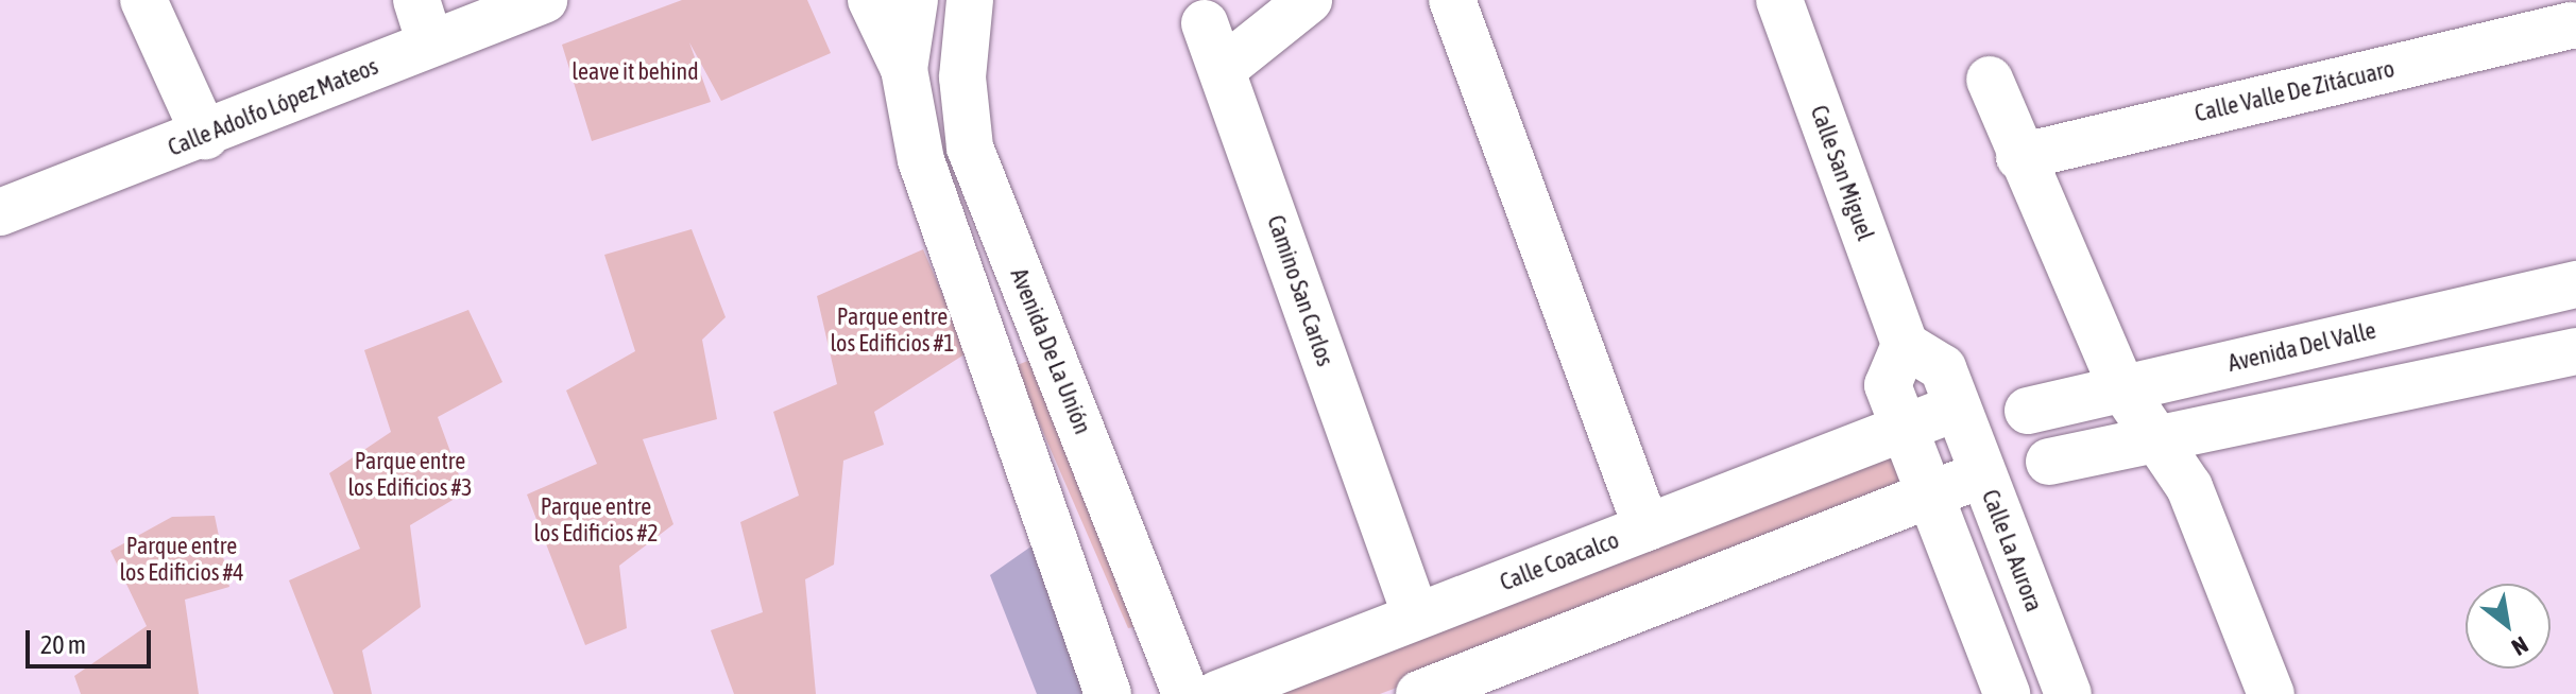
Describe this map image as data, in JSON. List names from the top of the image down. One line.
{"streets":{"street":["Calle Valle De Zitácuaro","Calle Adolfo López Mateos","Calle San Miguel","Camino San Carlos","Avenida Del Valle","Avenida De La Unión","Calle La Aurora","Calle Coacalco"]},"crossings":[["Camino San Carlos","Calle Coacalco"],["Calle La Aurora","Calle Coacalco"]],"parks":["leave it behind","Parque entre los Edificios #1","Parque entre los Edificios #3","Parque entre los Edificios #2","Parque entre los Edificios #4"],"scale_bar":"20 m","north":"bottom right"}
